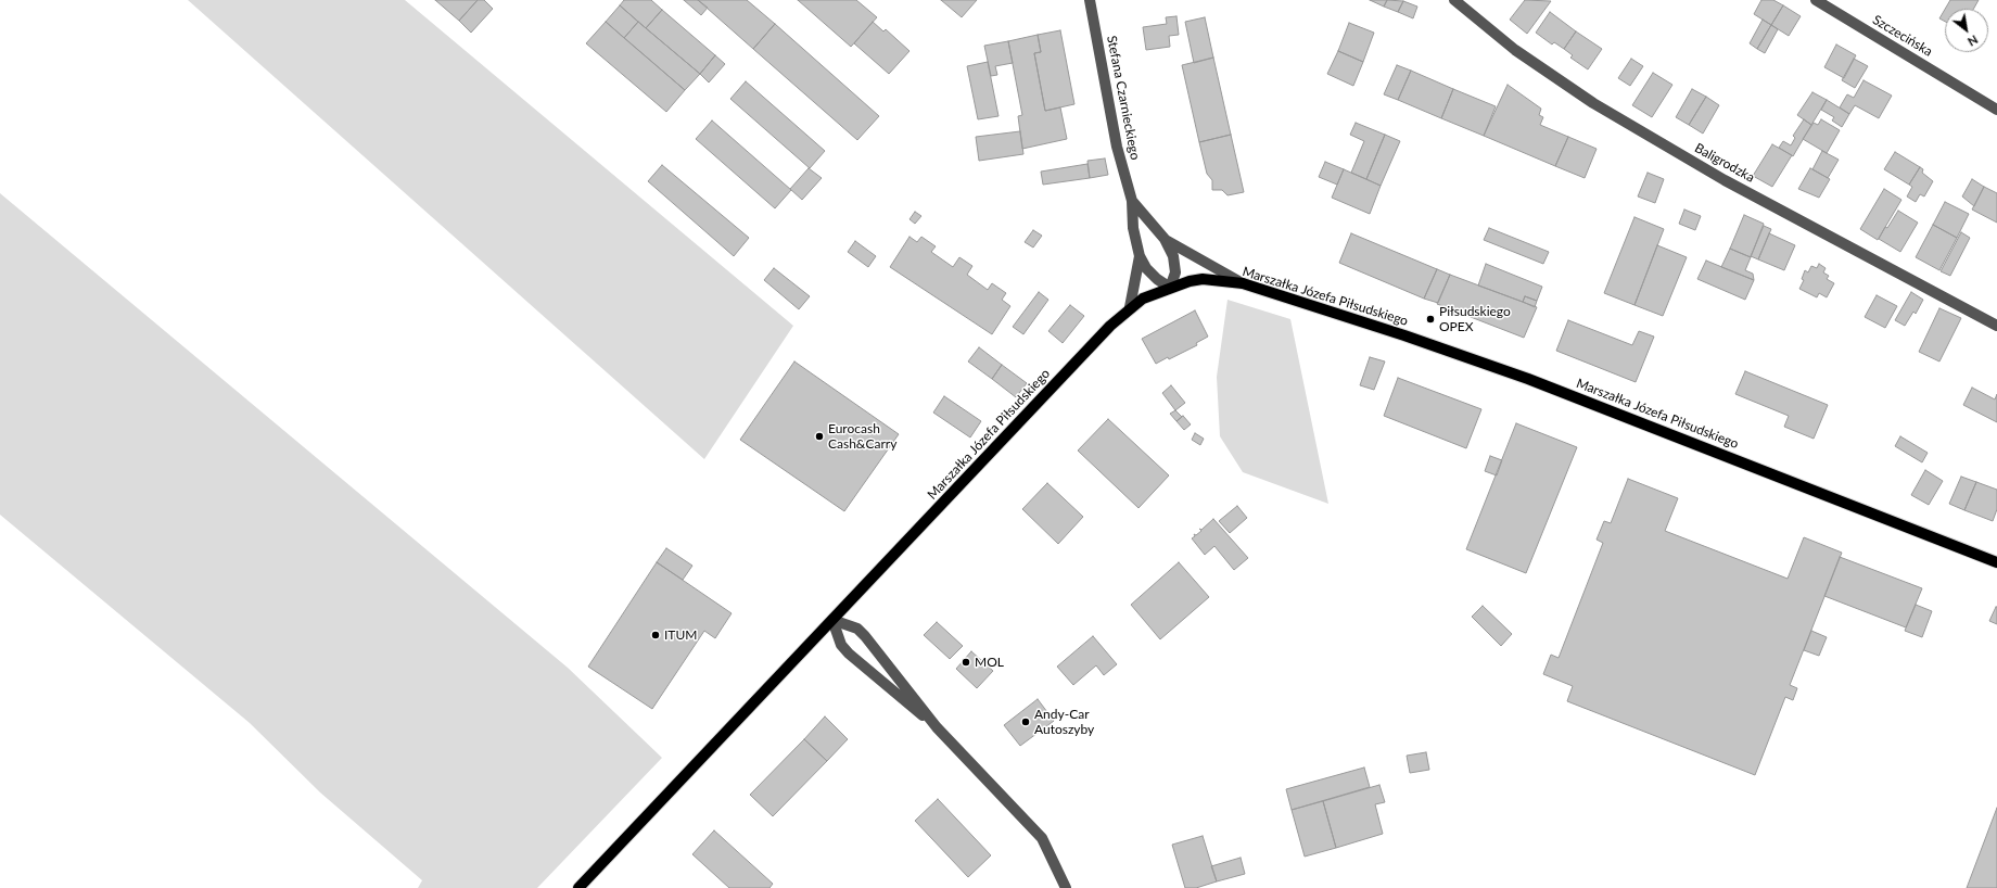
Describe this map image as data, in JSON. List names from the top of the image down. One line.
{"streets":{"main road":["Marszałka Józefa Piłsudskiego"],"street":["Szczecińska","Stefana Czarnieckiego","Baligrodzka"]},"crossings":[["Stefana Czarnieckiego","Marszałka Józefa Piłsudskiego"]],"places":["Piłsudskiego OPEX","Eurocash Cash&Carry","ITUM","MOL","Andy-Car Autoszyby"],"north":"bottom right"}
